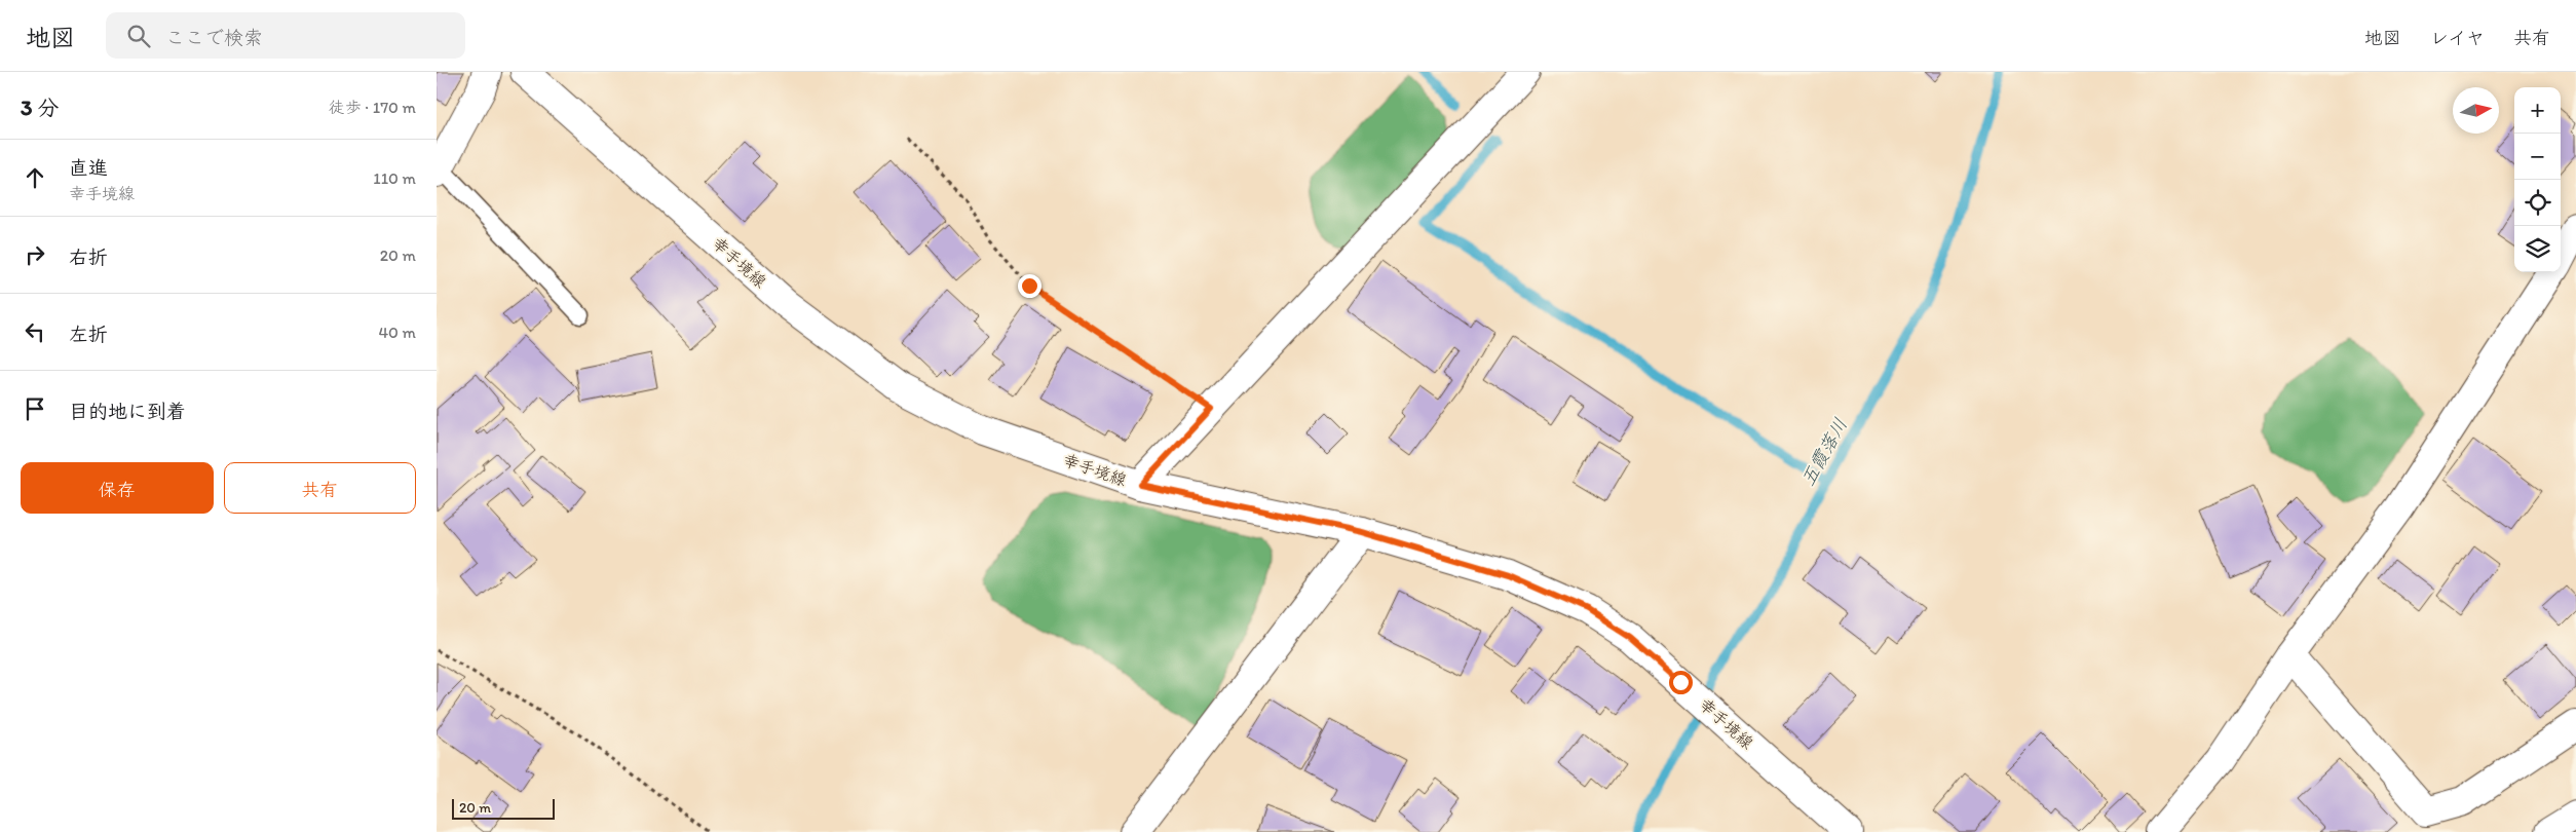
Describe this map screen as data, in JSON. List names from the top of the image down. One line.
{"streets":{"street":["幸手境線"]},"water":["五霞落川"],"scale_bar":"20 m","north":"right","page":{"header":"地図","search":"ここで検索","nav":["地図","レイヤ","共有"],"heading":["3 分","徒歩 · 170 m"],"map_buttons":["+","−"],"list":[["直進","幸手境線","110 m"],["右折","20 m"],["左折","40 m"],"目的地に到着"],"buttons":["保存","共有"],"scale":"20 m"}}
